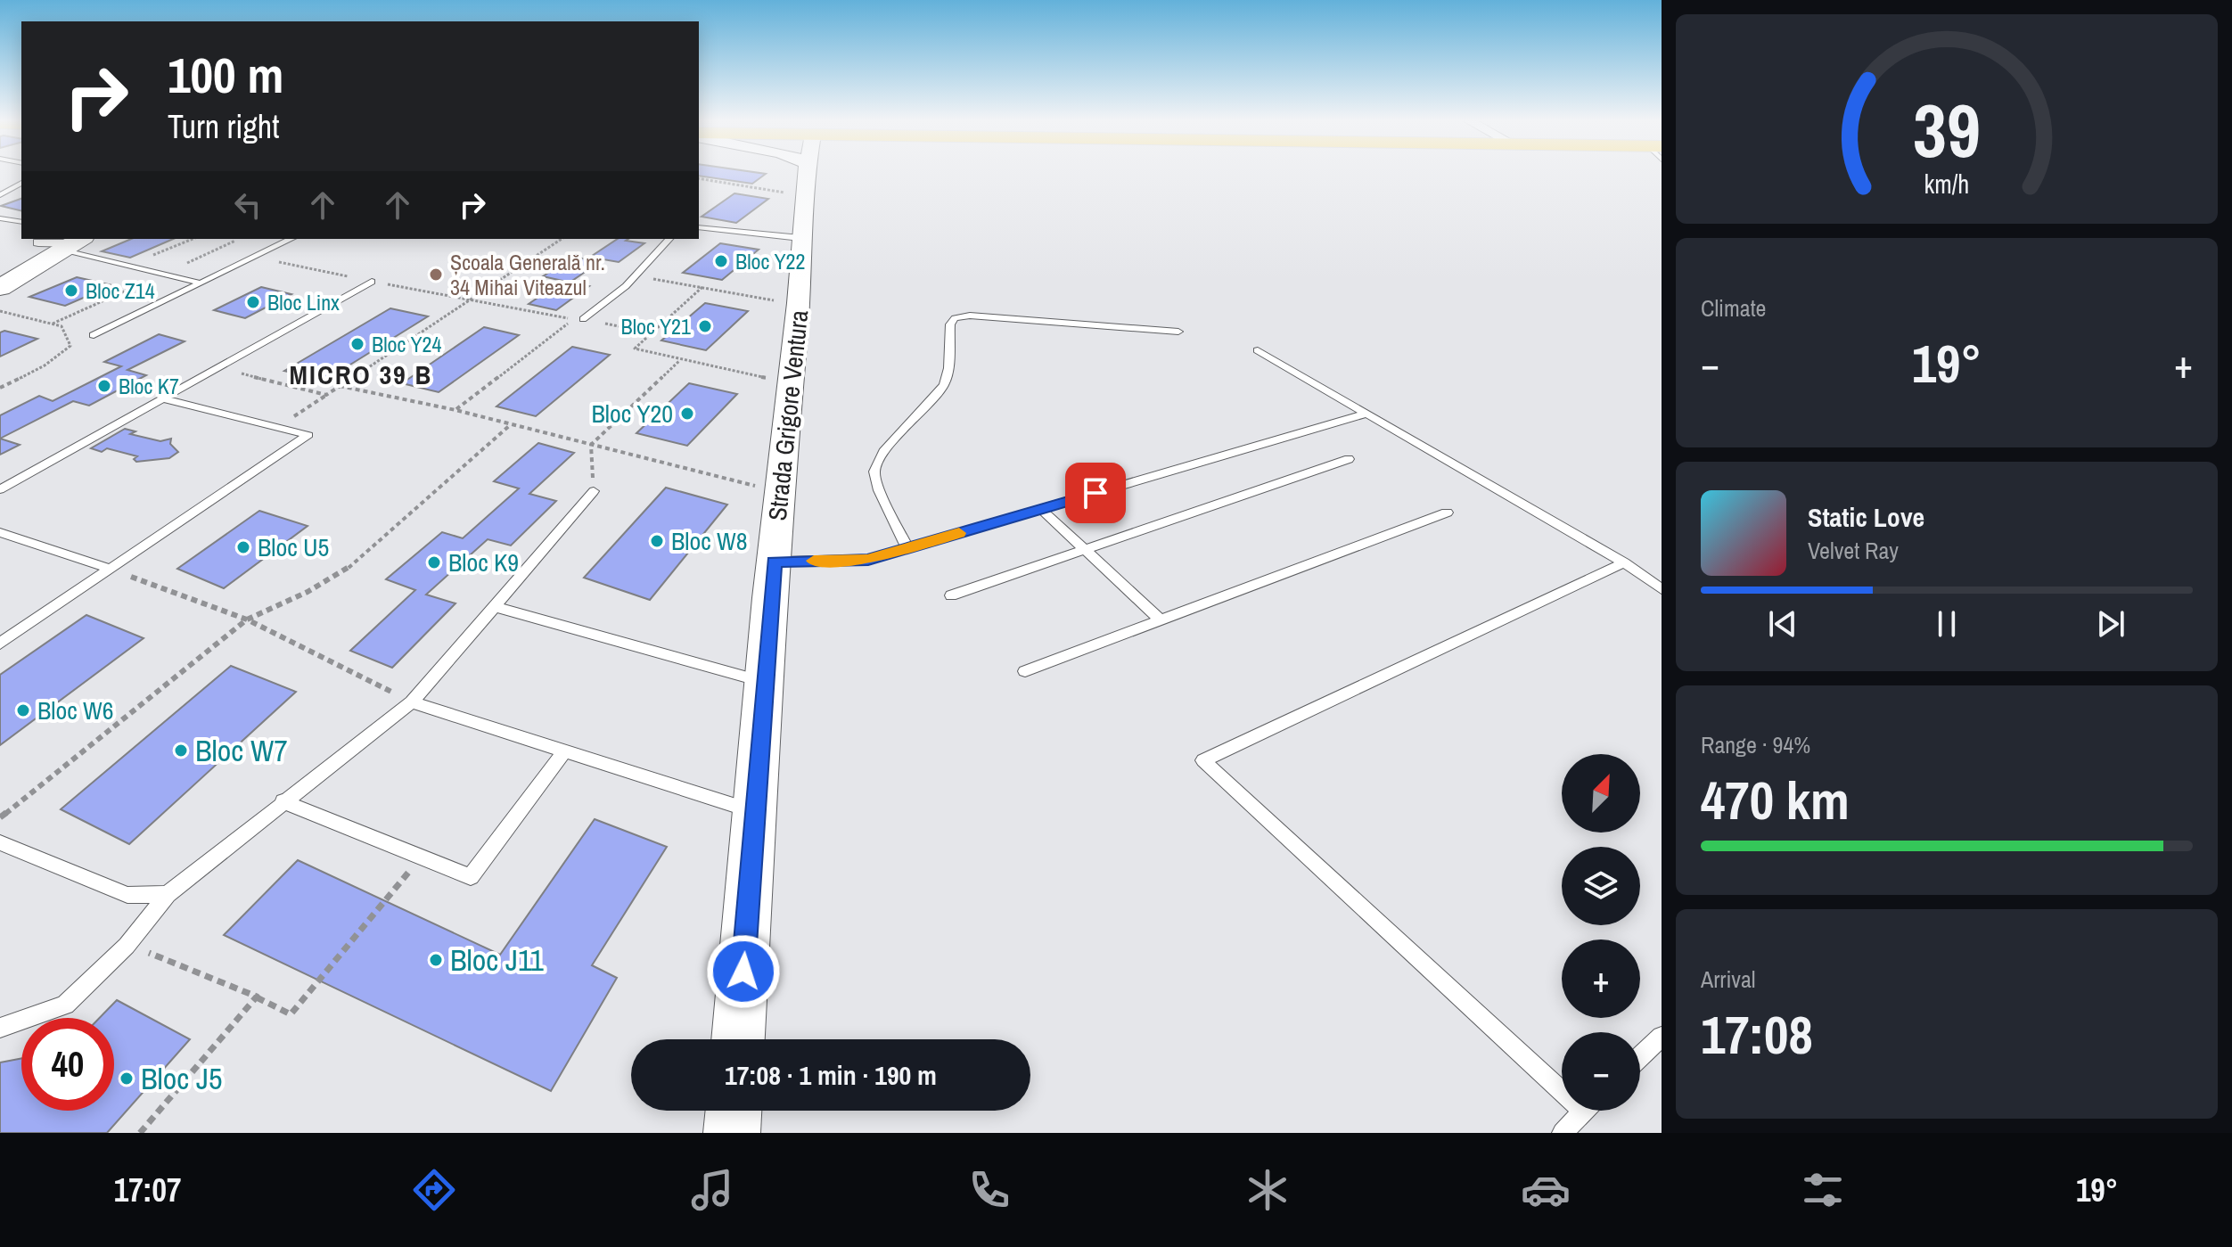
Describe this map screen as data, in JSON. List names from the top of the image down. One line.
{"streets":{"street":["Strada Grigore Ventura"]},"districts":["MICRO 39 B"],"places":["Bloc Y22","Școala Generală nr. 34 Mihai Viteazul","Bloc Z14","Bloc Linx","Bloc Y21","Bloc Y24","Bloc K7","Bloc Y20","Bloc W8","Bloc U5","Bloc K9","Bloc W6","Bloc W7","Bloc J11","Bloc J5"],"north":"top right","page":{"turn":["100 m","Turn right"],"tile":["Climate",["Range · 94%","470 km"],["Arrival","17:08"]],"heat":["−","19°","+"],"song":["Static Love","Velvet Ray"],"map_buttons":["+","−"],"limit":"40","trip":"17:08 · 1 min · 190 m","tabs":["17:07","19°"],"gauge":["39","km/h"]}}
